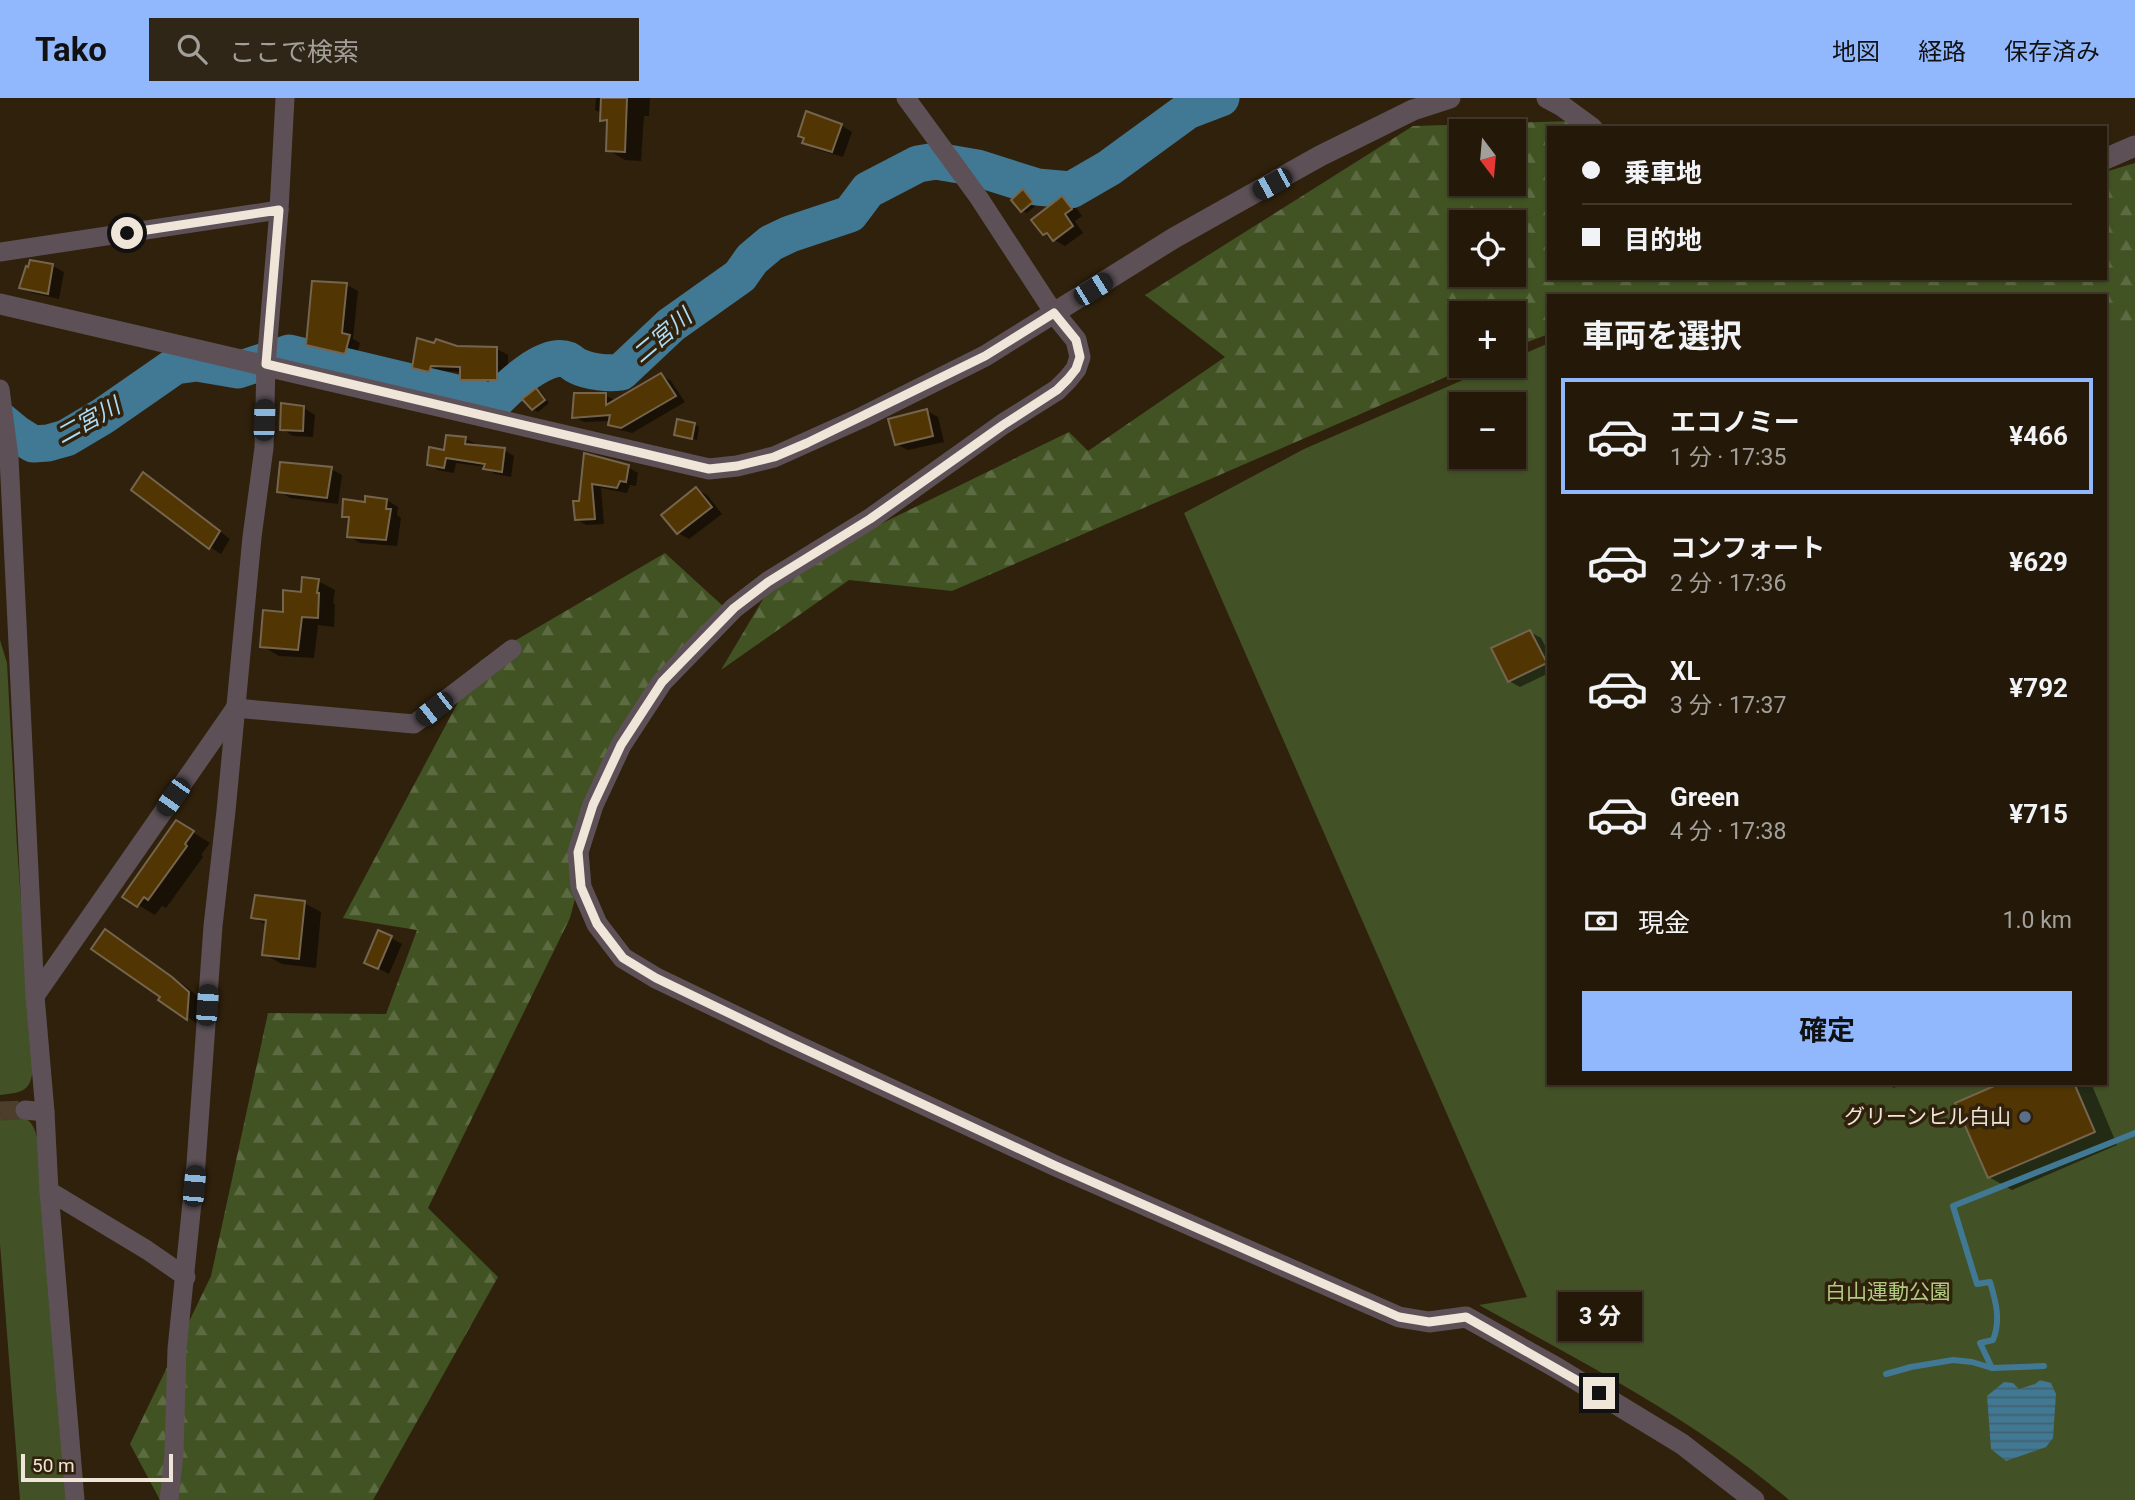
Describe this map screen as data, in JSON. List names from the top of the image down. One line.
{"water":["二宮川"],"parks":["白山運動公園"],"places":["グリーンヒル白山"],"scale_bar":"50 m","north":"bottom","page":{"header":"Tako","search":"ここで検索","nav":["地図","経路","保存済み"],"map_buttons":["+","−"],"banner":["乗車地","目的地"],"heading":"車両を選択","list":[{"name":"エコノミー","note":"1 分 · 17:35","value":"¥466"},{"name":"コンフォート","note":"2 分 · 17:36","value":"¥629"},{"name":"XL","note":"3 分 · 17:37","value":"¥792"},{"name":"Green","note":"4 分 · 17:38","value":"¥715"}],"pay":["現金","1.0 km"],"buttons":"確定","bubble":"3 分","scale":"50 m"}}
